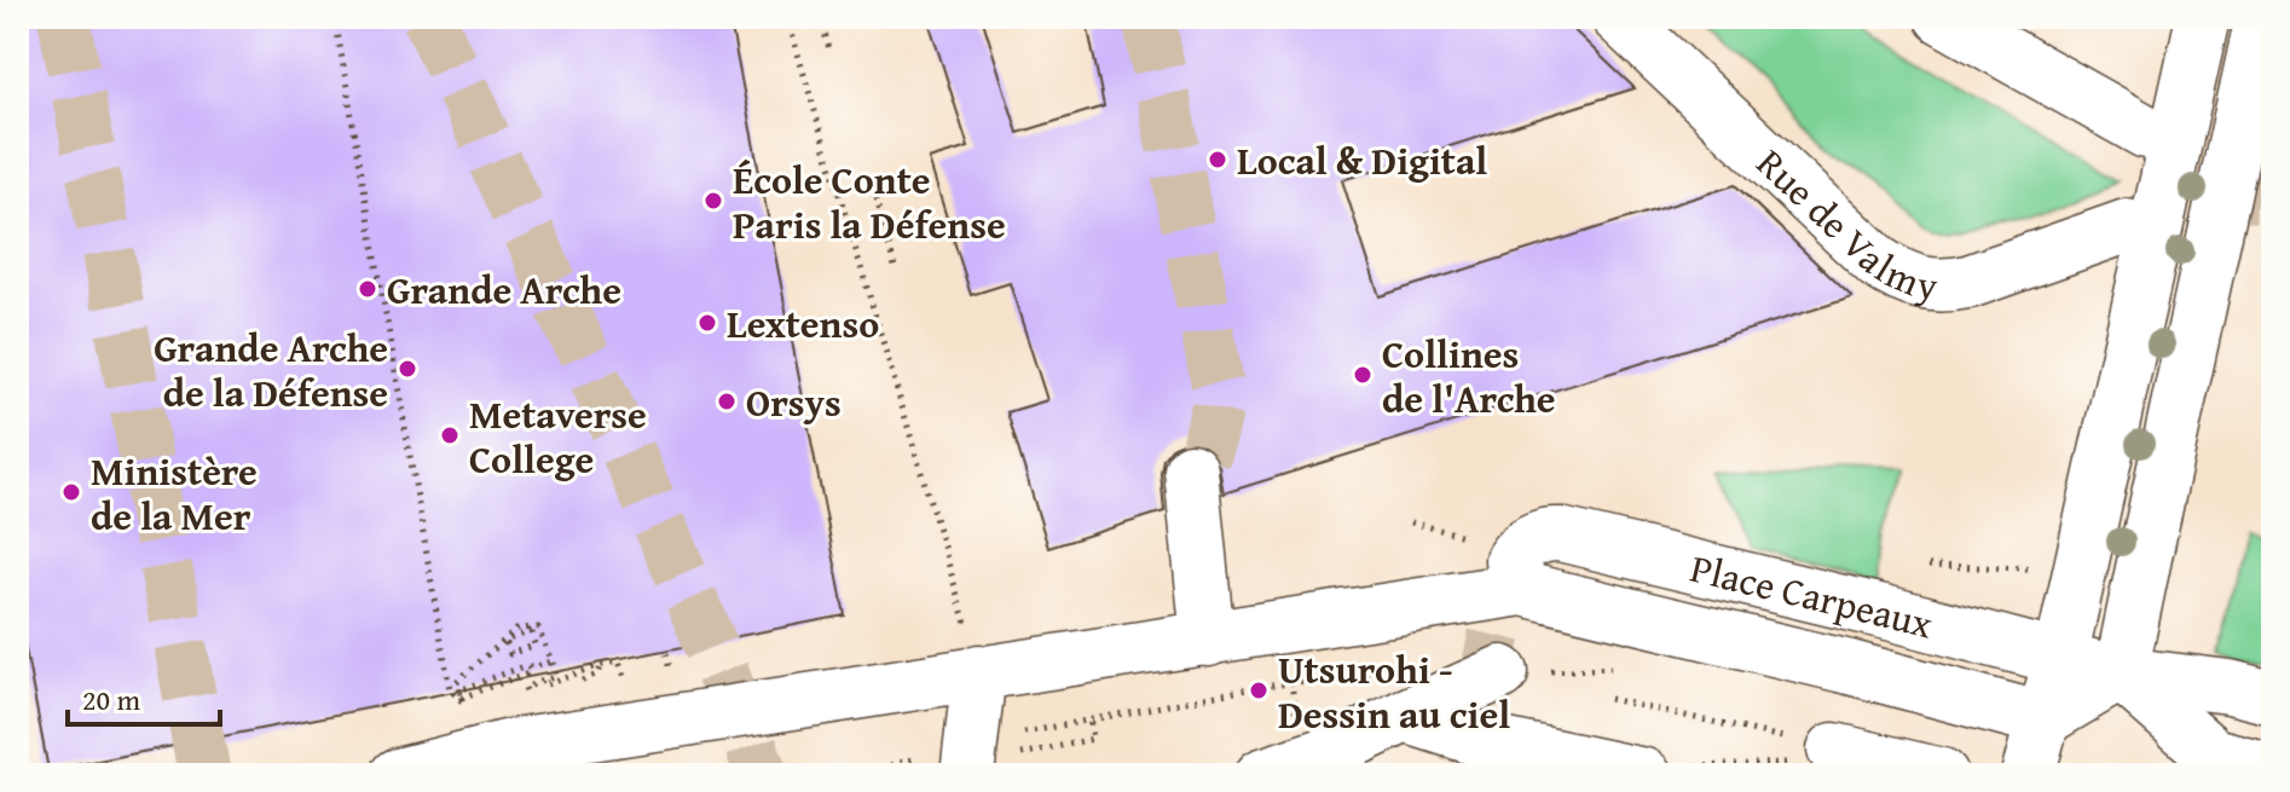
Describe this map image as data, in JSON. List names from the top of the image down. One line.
{"streets":{"street":["Rue de Valmy","Place Carpeaux"]},"places":["Local & Digital","École Conte Paris la Défense","Grande Arche","Lextenso","Grande Arche de la Défense","Collines de l'Arche","Orsys","Metaverse College","Ministère de la Mer","Utsurohi - Dessin au ciel"],"scale_bar":"20 m"}
